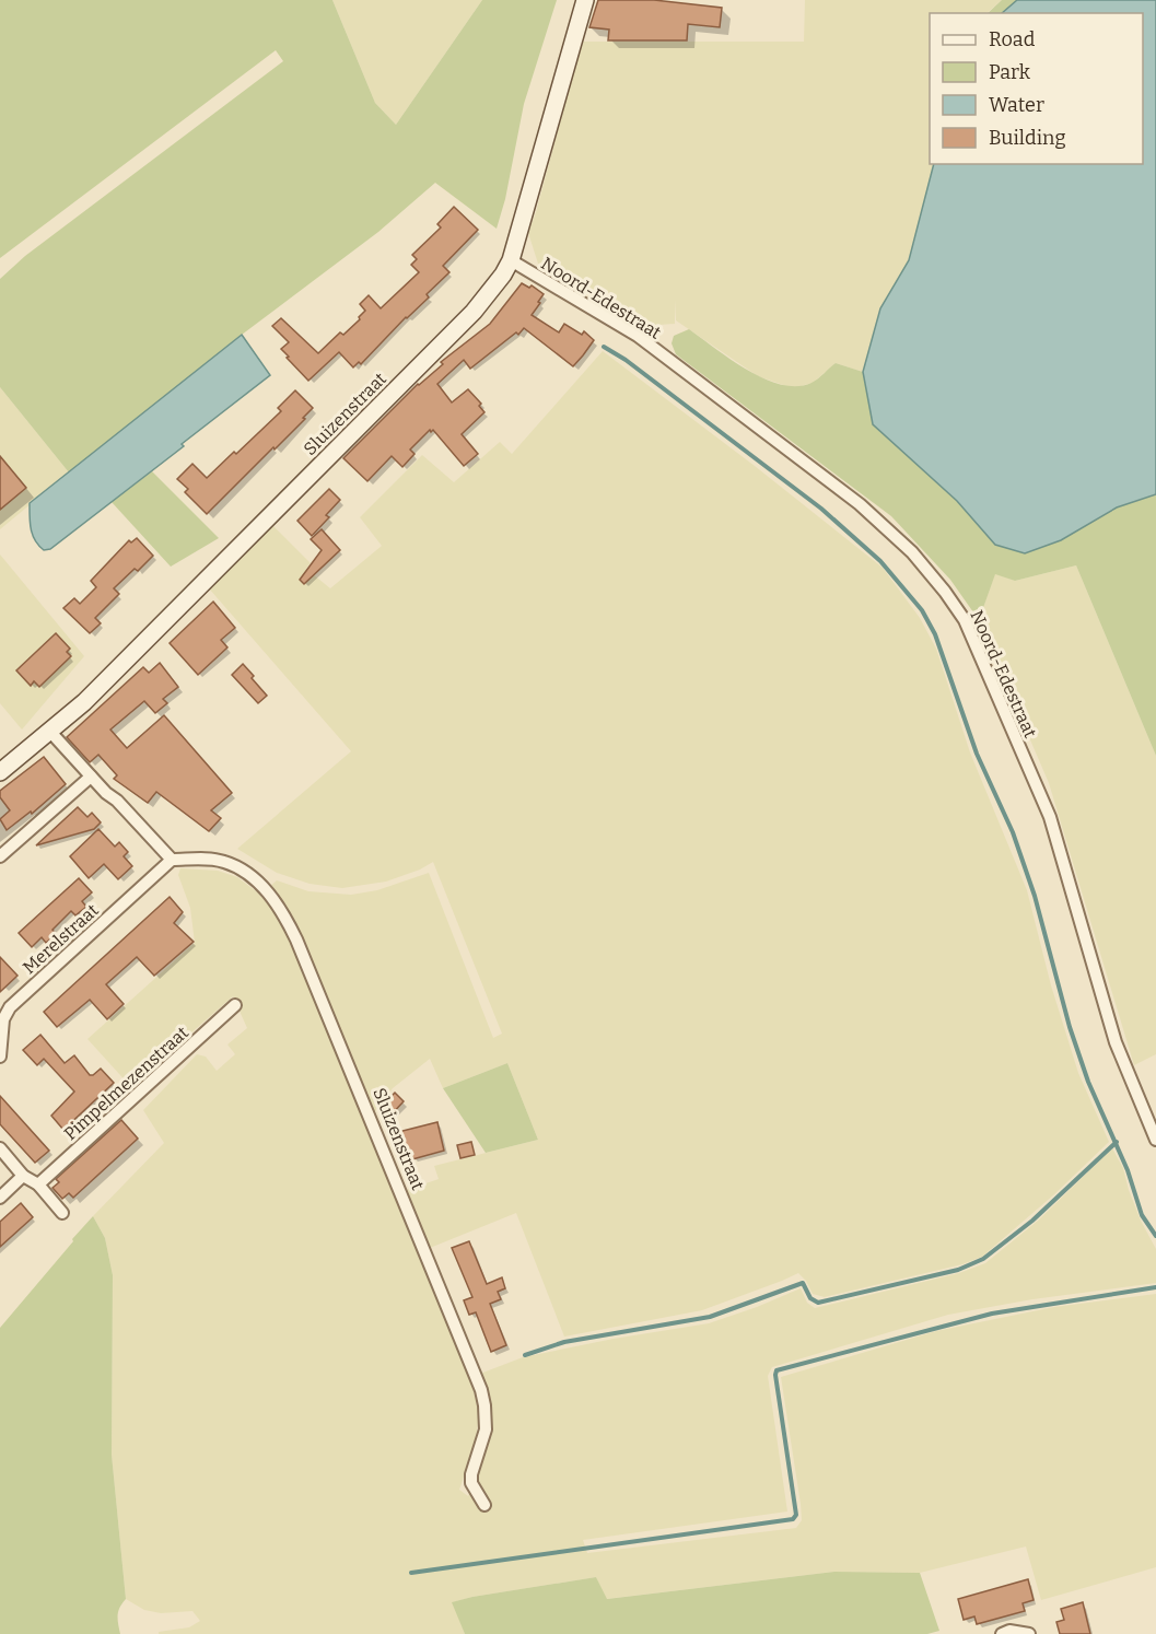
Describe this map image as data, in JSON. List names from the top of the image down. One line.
{"streets":{"street":["Noord-Edestraat","Sluizenstraat","Merelstraat","Pimpelmezenstraat"]},"crossings":[["Noord-Edestraat","Sluizenstraat"],["Sluizenstraat","Merelstraat"]],"legend":["Road","Park","Water","Building"]}
